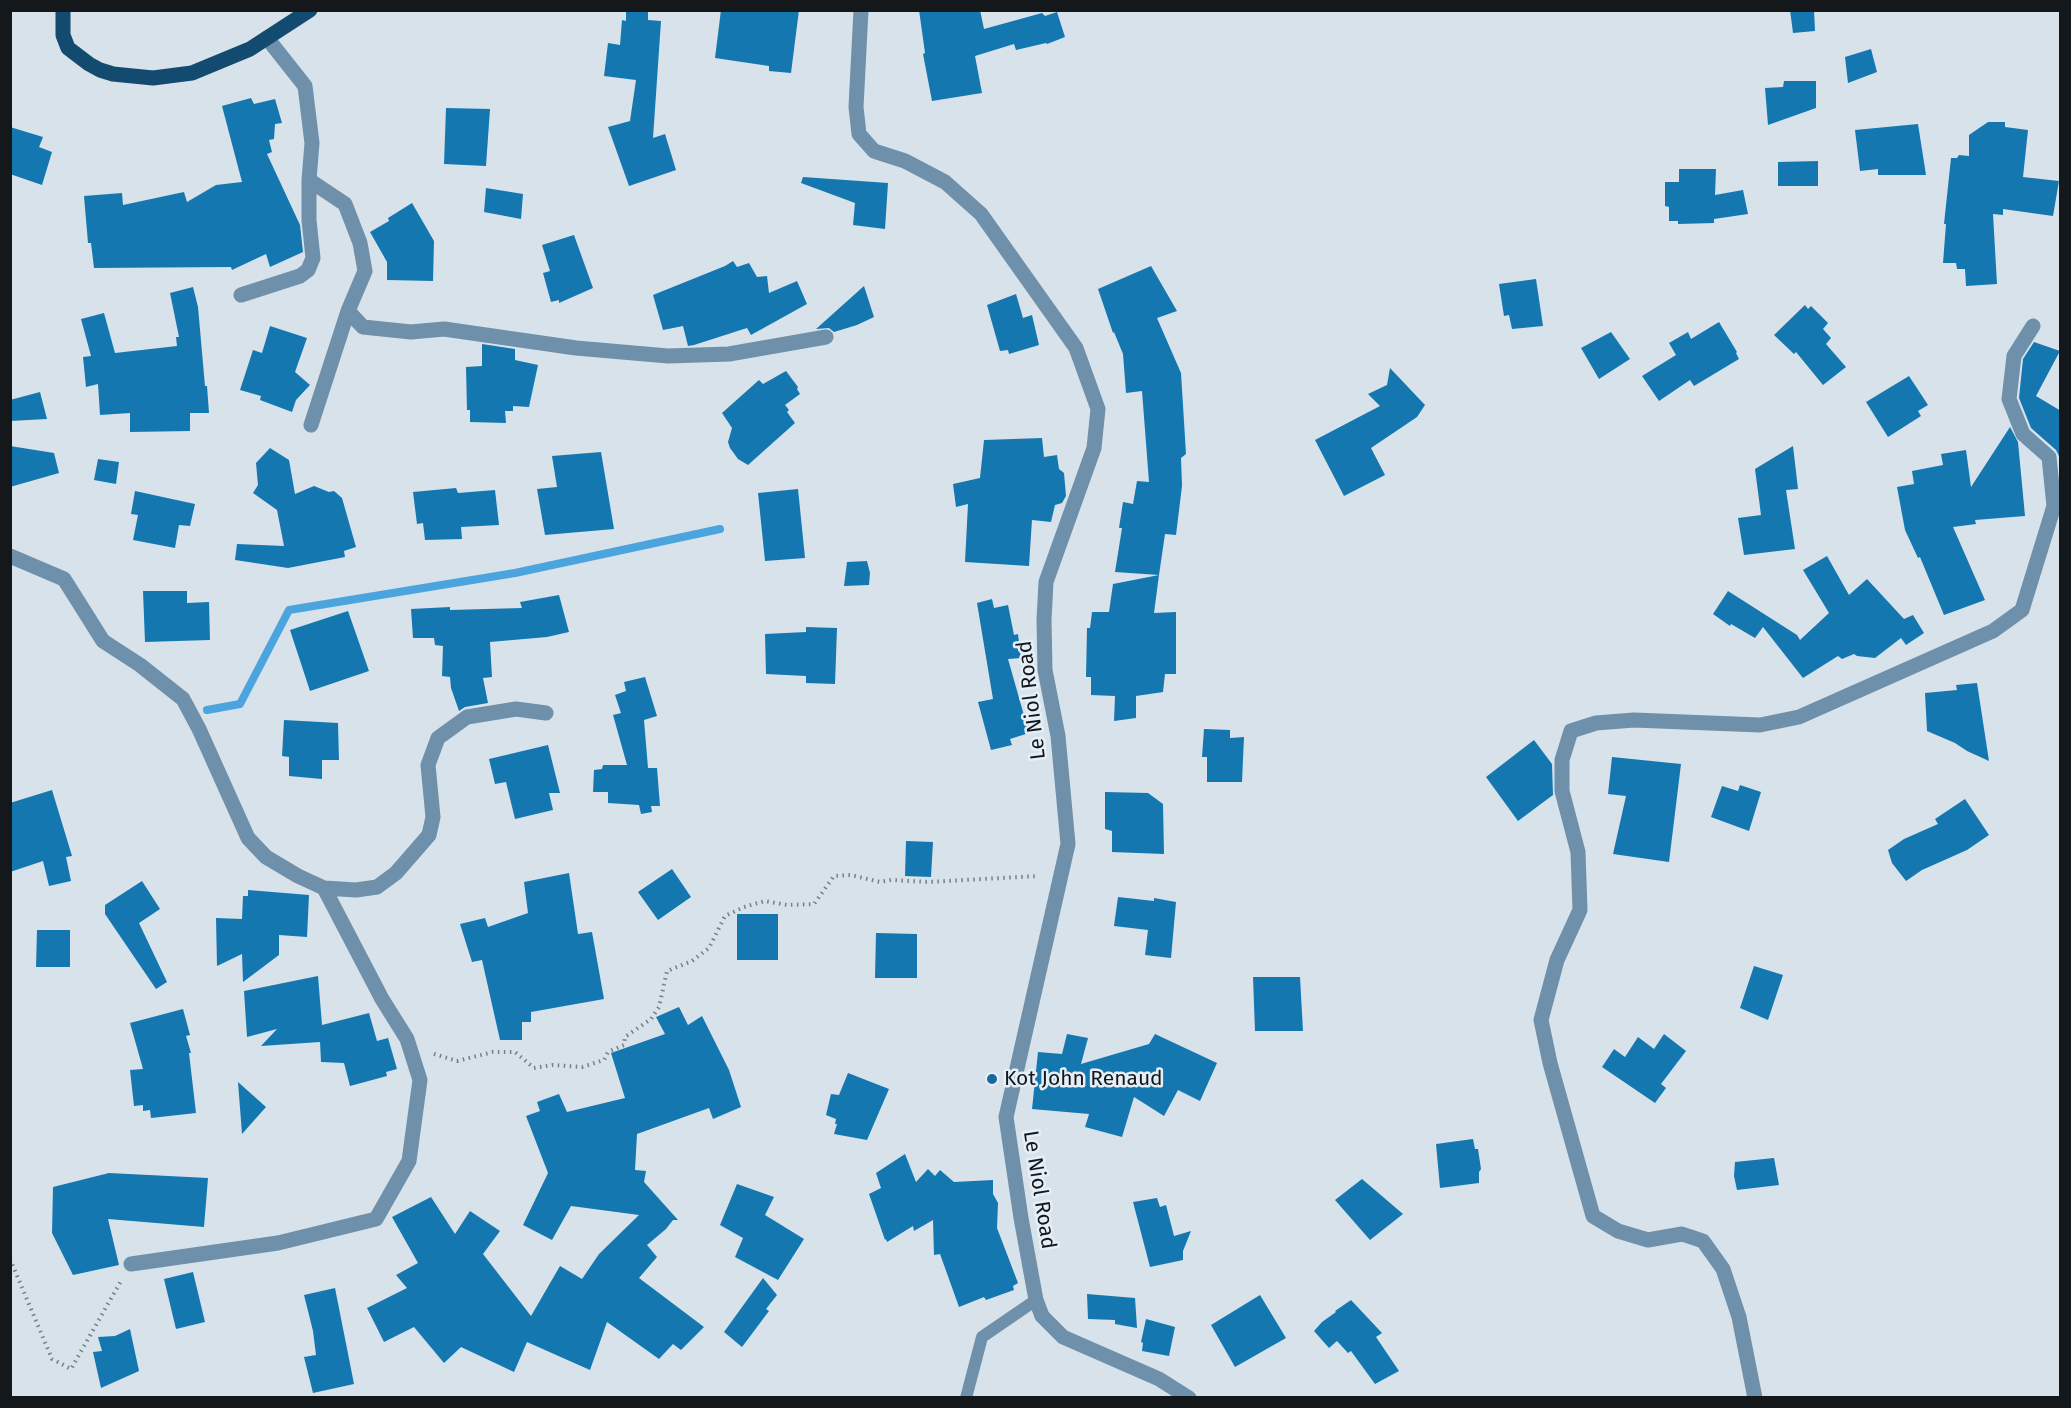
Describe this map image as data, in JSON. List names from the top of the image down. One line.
{"streets":{"street":["Le Niol Road"]},"places":["Kot John Renaud"]}
